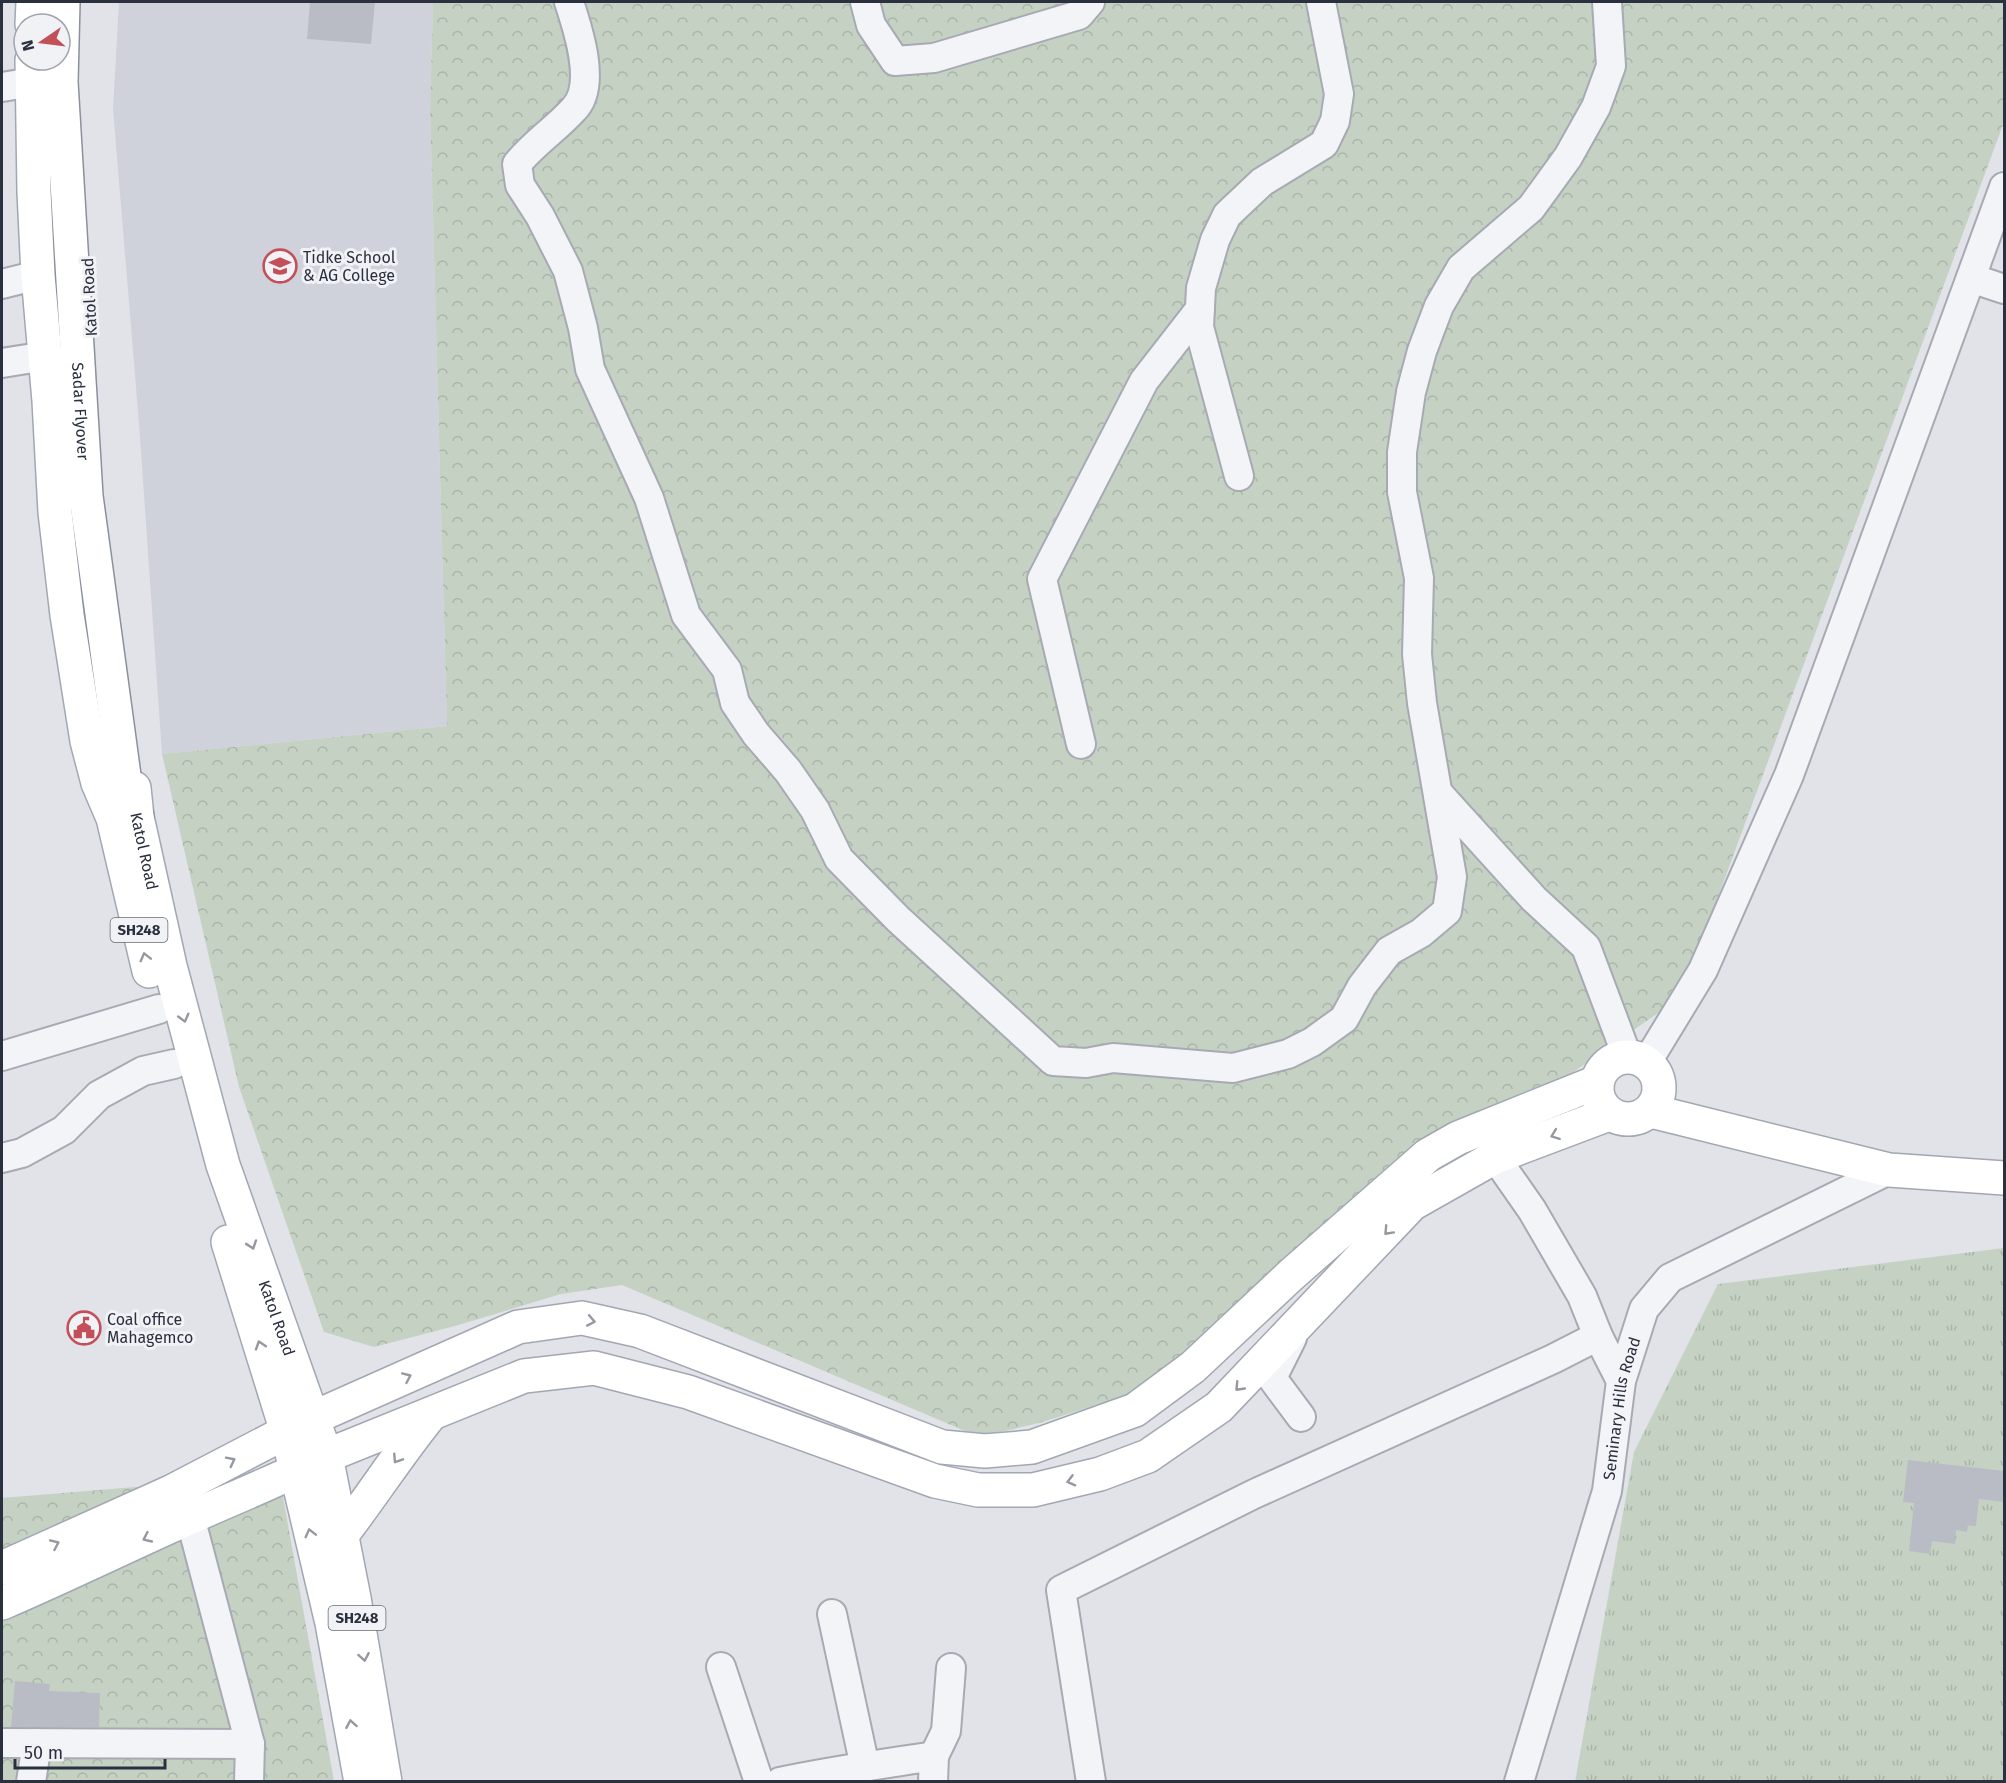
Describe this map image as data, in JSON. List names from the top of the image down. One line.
{"streets":{"main road":["Katol Road","Sadar Flyover","SH248"],"street":["Seminary Hills Road"]},"crossings":[["Katol Road","Sadar Flyover"]],"places":{"school or university":["Tidke School & AG College"],"public building":["Coal office Mahagemco"]},"scale_bar":"50 m","north":"left"}
